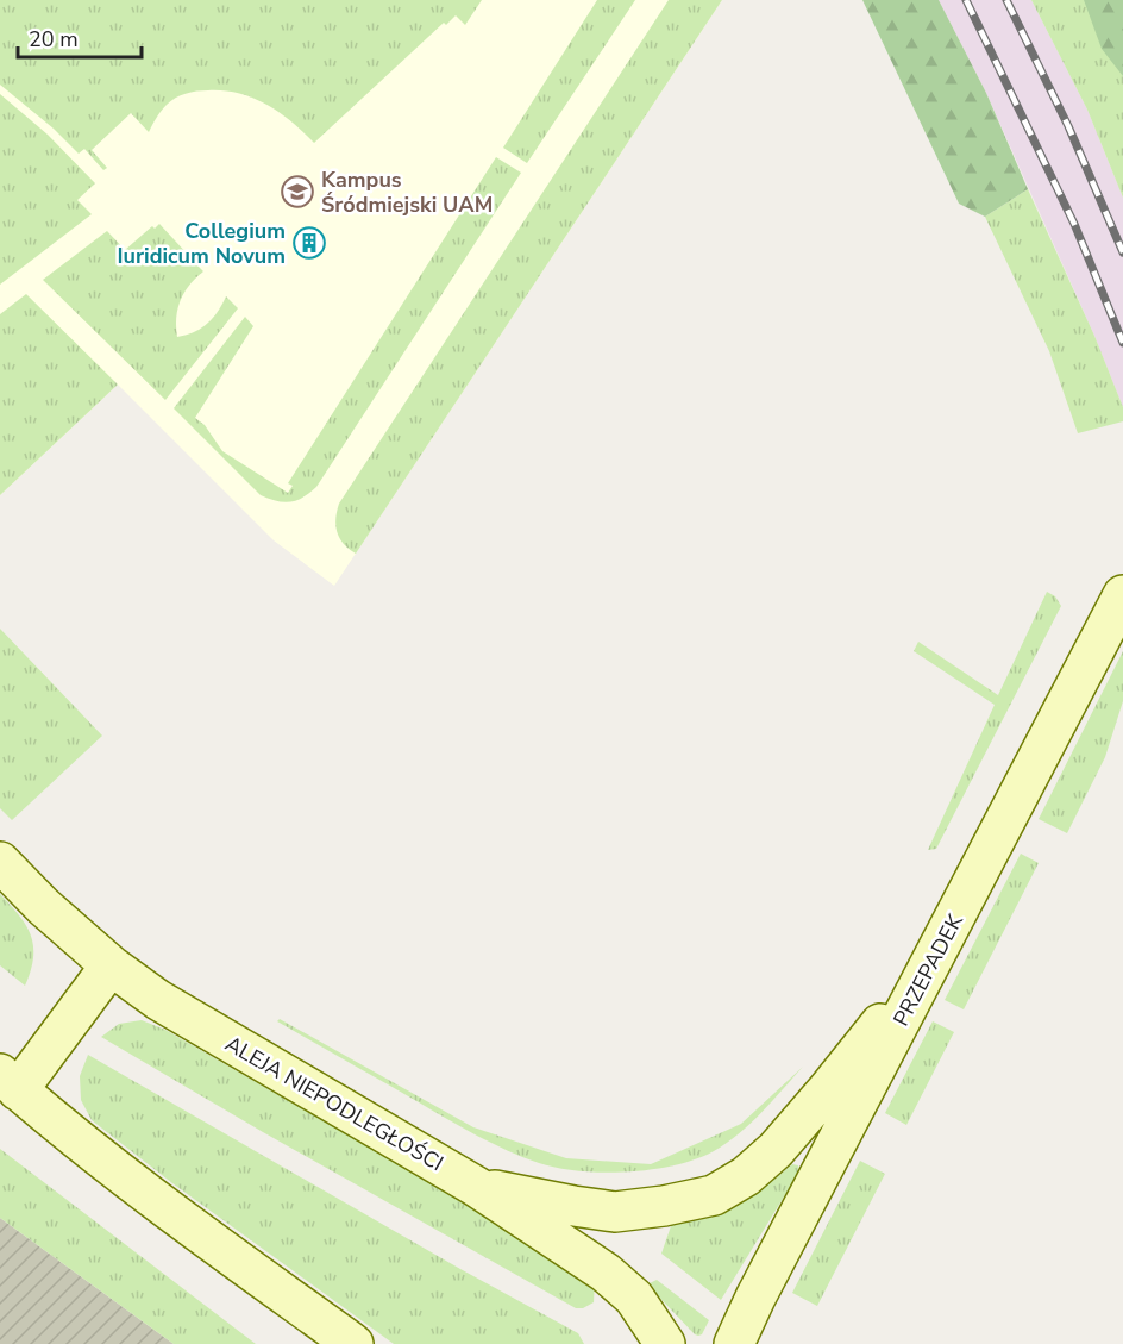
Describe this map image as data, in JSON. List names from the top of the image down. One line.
{"streets":{"street":["PRZEPADEK","ALEJA NIEPODLEGŁOŚCI"]},"places":{"school or university":["Kampus Śródmiejski UAM"],"building":["Collegium Iuridicum Novum"]},"scale_bar":"20 m"}
